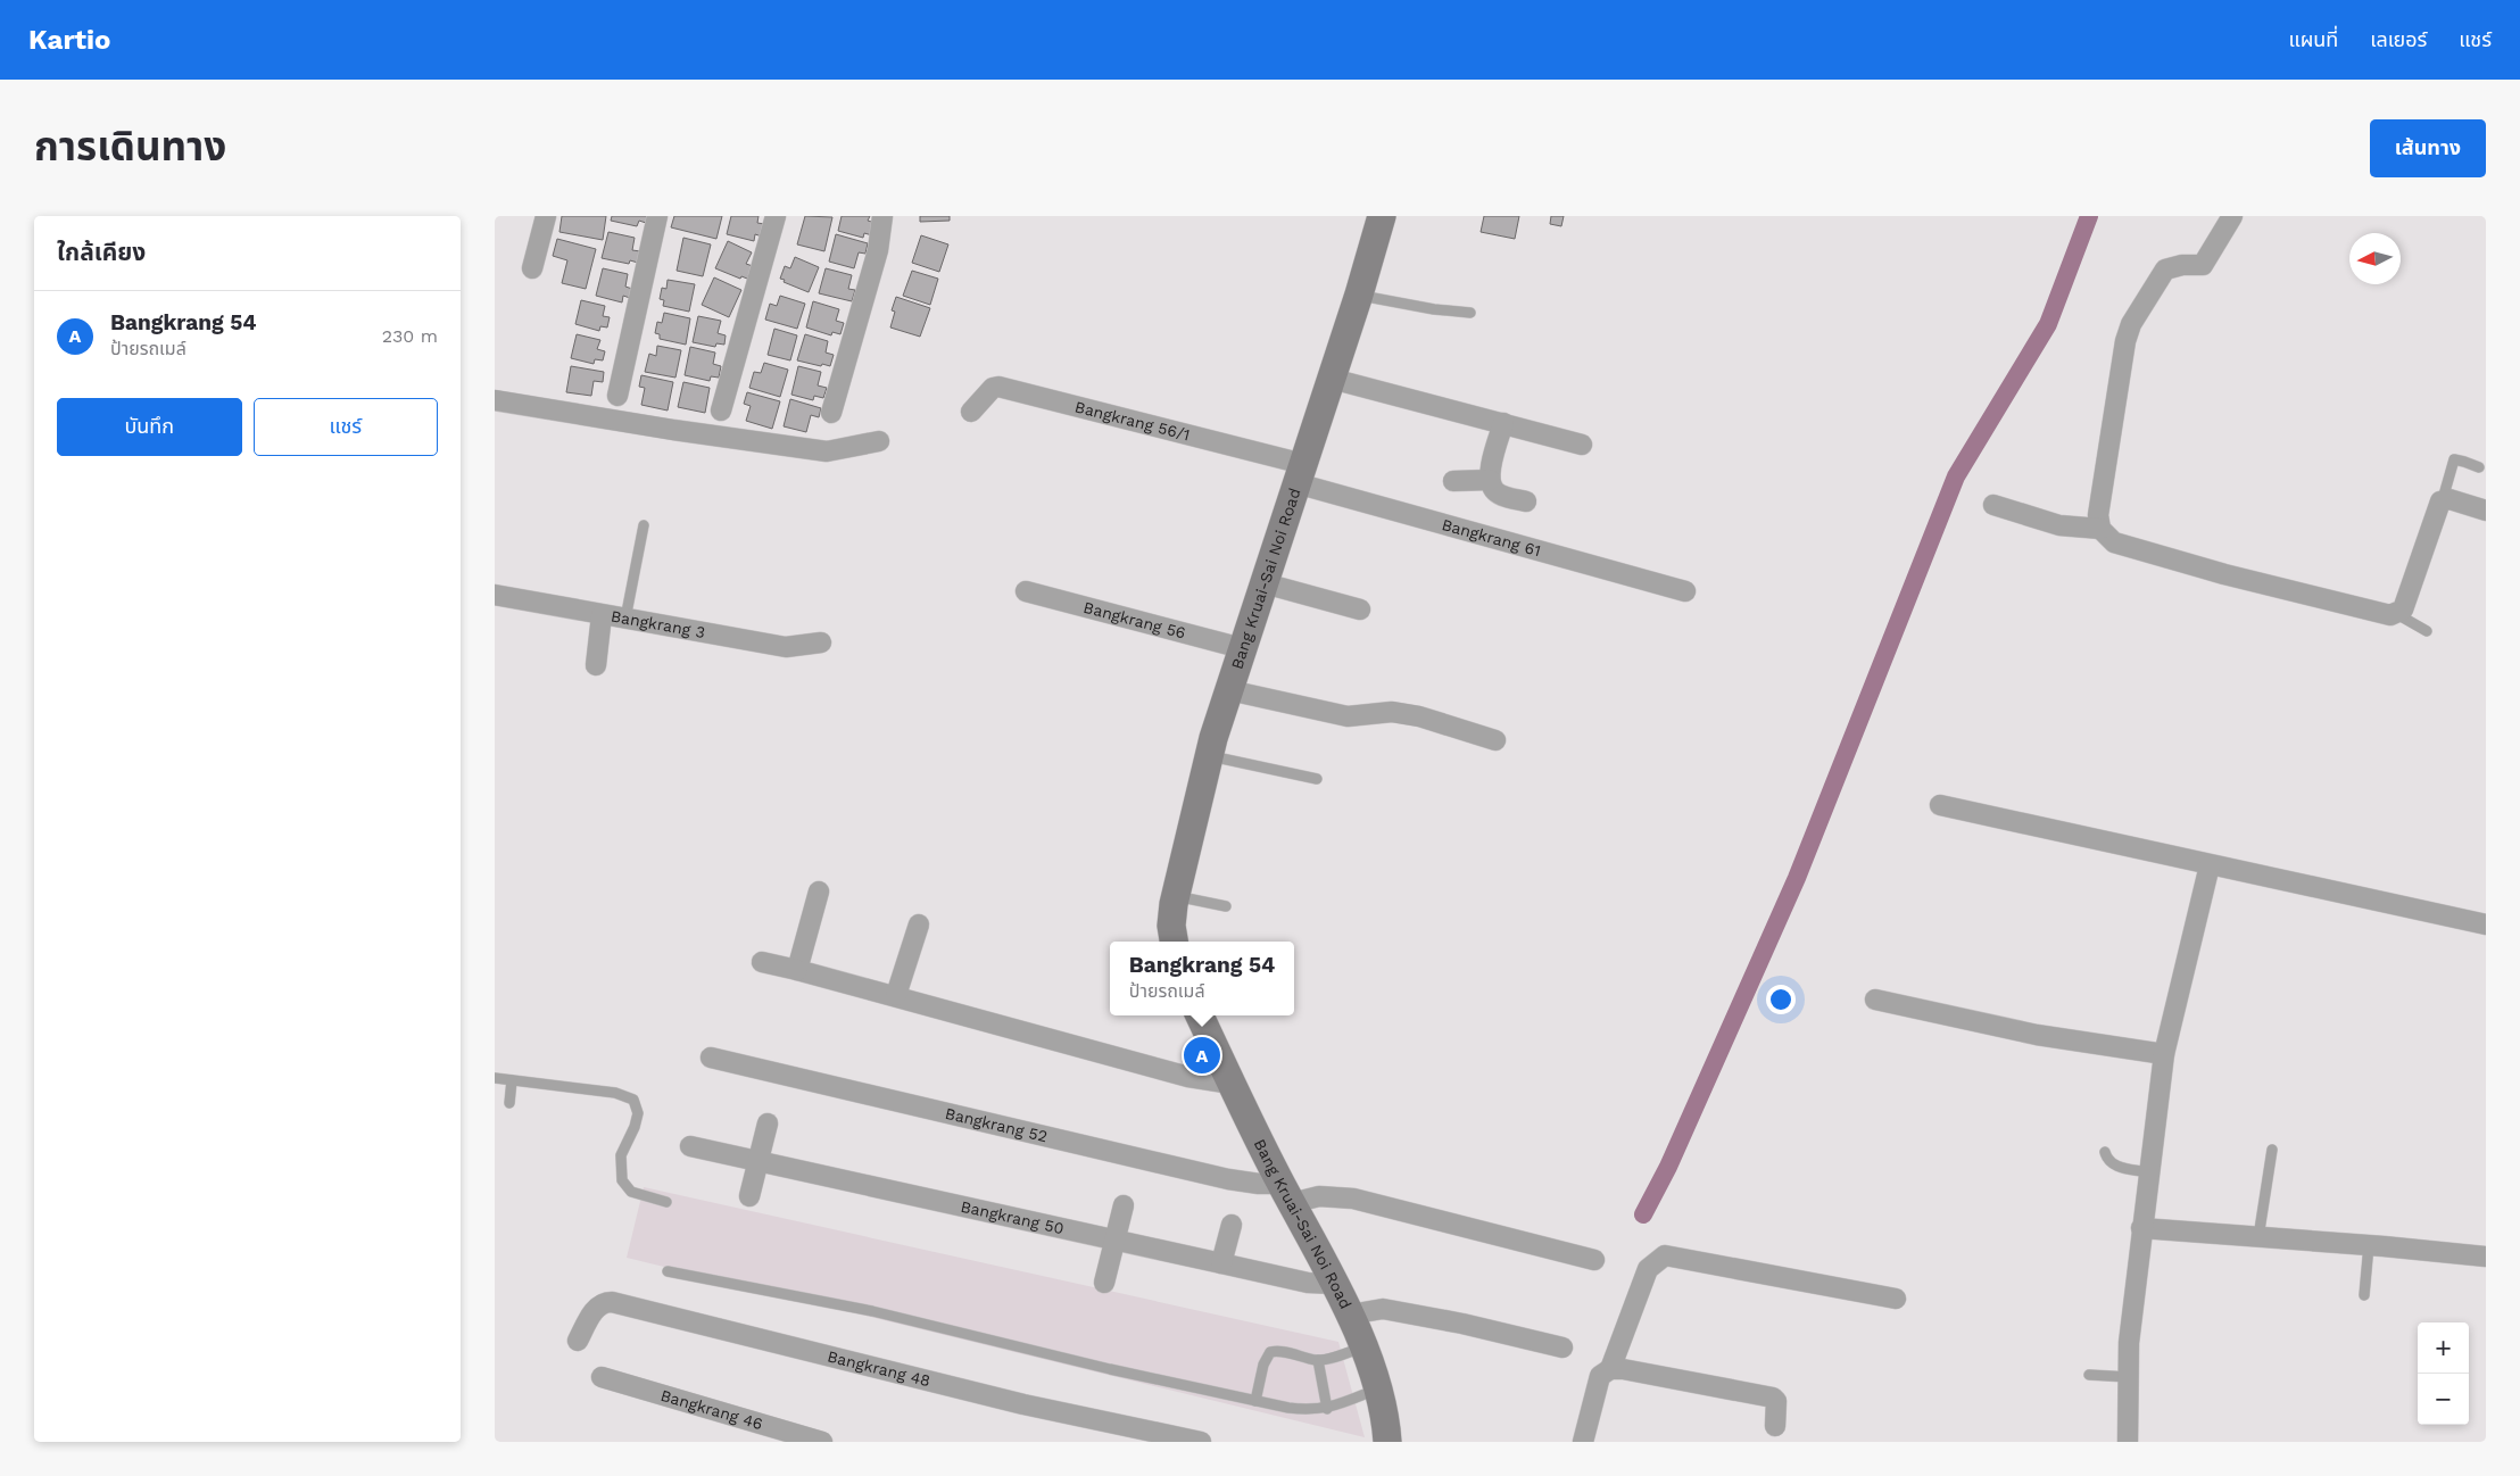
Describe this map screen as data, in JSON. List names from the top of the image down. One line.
{"streets":{"main road":["Bang Kruai-Sai Noi Road"],"street":["Bangkrang 56/1","Bangkrang 61","Bangkrang 56","Bangkrang 3","Bangkrang 52","Bangkrang 50","Bangkrang 48","Bangkrang 46"]},"crossings":[["Bangkrang 56/1","Bangkrang 61"],["Bangkrang 56/1","Bang Kruai-Sai Noi Road"],["Bangkrang 61","Bang Kruai-Sai Noi Road"],["Bang Kruai-Sai Noi Road","Bangkrang 56"],["Bang Kruai-Sai Noi Road","Bangkrang 52"],["Bang Kruai-Sai Noi Road","Bangkrang 50"]],"north":"left","page":{"header":"Kartio","nav":["แผนที่","เลเยอร์","แชร์"],"title":"การเดินทาง","buttons":["เส้นทาง",["บันทึก","แชร์"]],"heading":"ใกล้เคียง","list":[{"mark":"A","name":"Bangkrang 54","note":"ป้ายรถเมล์","value":"230 m"}],"popup":["Bangkrang 54","ป้ายรถเมล์"],"pins":"A","map_buttons":["+","−"]}}
